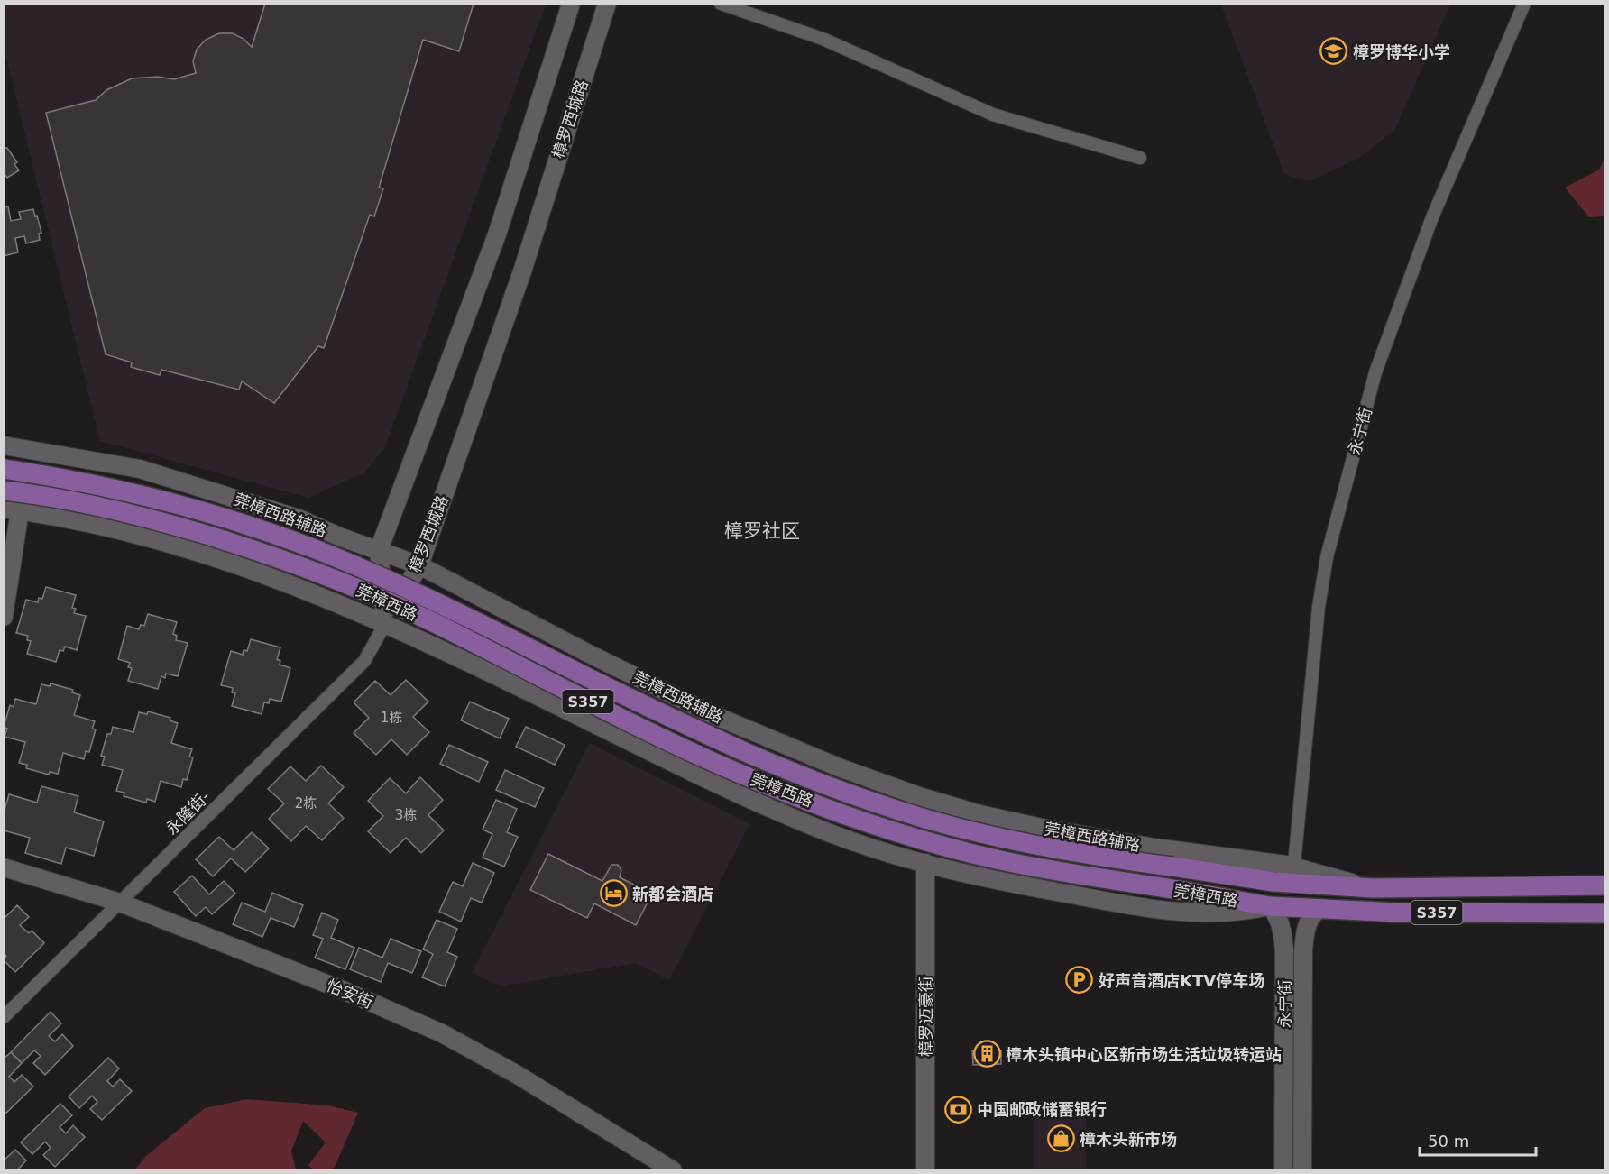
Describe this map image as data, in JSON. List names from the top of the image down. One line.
{"streets":{"main road":["樟罗西城路","永宁街","莞樟西路辅路","莞樟西路","S357","怡安街","樟罗迈豪街"],"street":["永隆街-"]},"crossings":[["樟罗西城路","莞樟西路辅路"],["樟罗西城路","永隆街-"],["永宁街","莞樟西路辅路"],["永宁街","莞樟西路"],["莞樟西路辅路","莞樟西路"],["永隆街-","怡安街"]],"districts":["樟罗社区"],"places":{"school or university":["樟罗博华小学"],"hotel":["新都会酒店"],"parking":["好声音酒店KTV停车场"],"building":["樟木头镇中心区新市场生活垃圾转运站"],"bank":["中国邮政储蓄银行"],"shop":["樟木头新市场"]},"house_numbers":["1栋","2栋","3栋"],"scale_bar":"50 m"}
